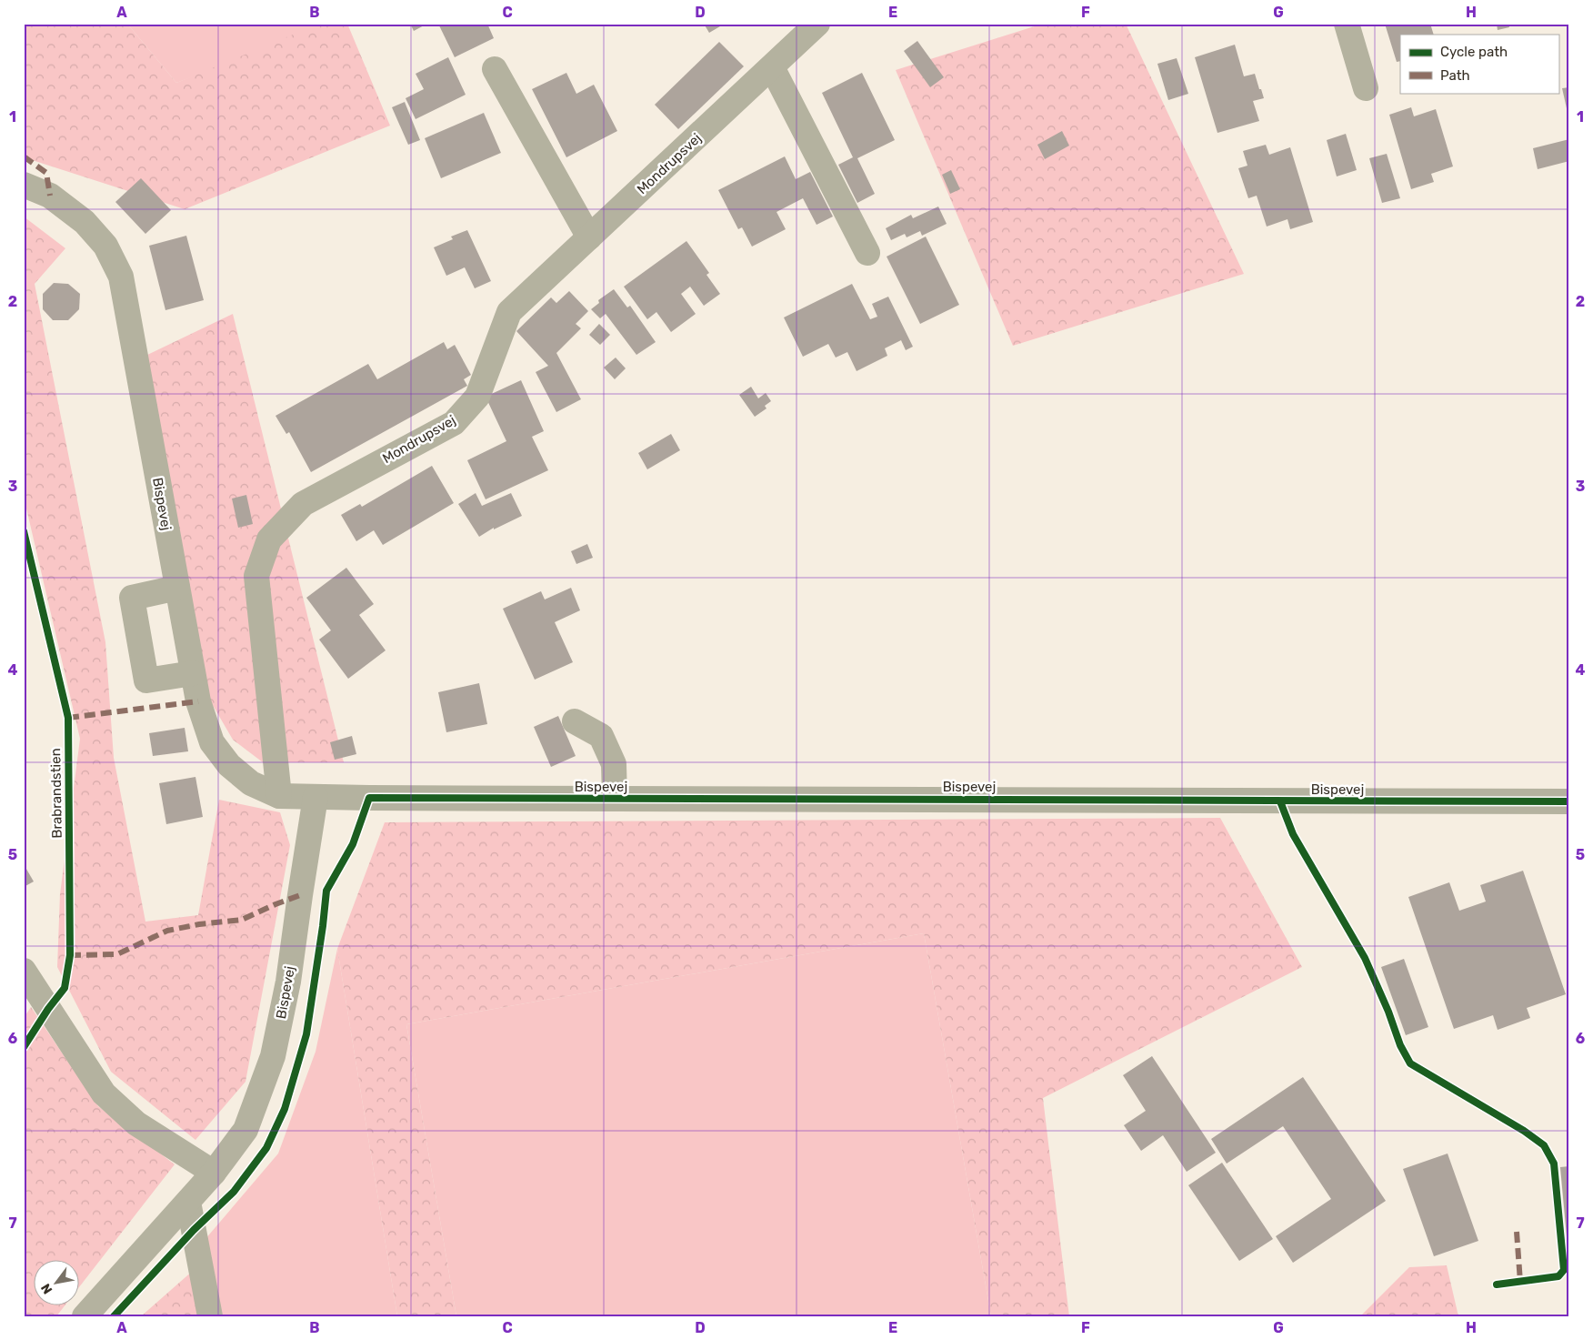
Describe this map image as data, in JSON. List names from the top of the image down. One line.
{"streets":{"street":["Mondrupsvej","Bispevej"],"cycle path":["Brabrandstien"]},"crossings":[["Mondrupsvej","Bispevej"]],"legend":["Cycle path","Path"],"north":"bottom left","grid":{"columns":["A","B","C","D","E","F","G","H"],"rows":["1","2","3","4","5","6","7"]}}
